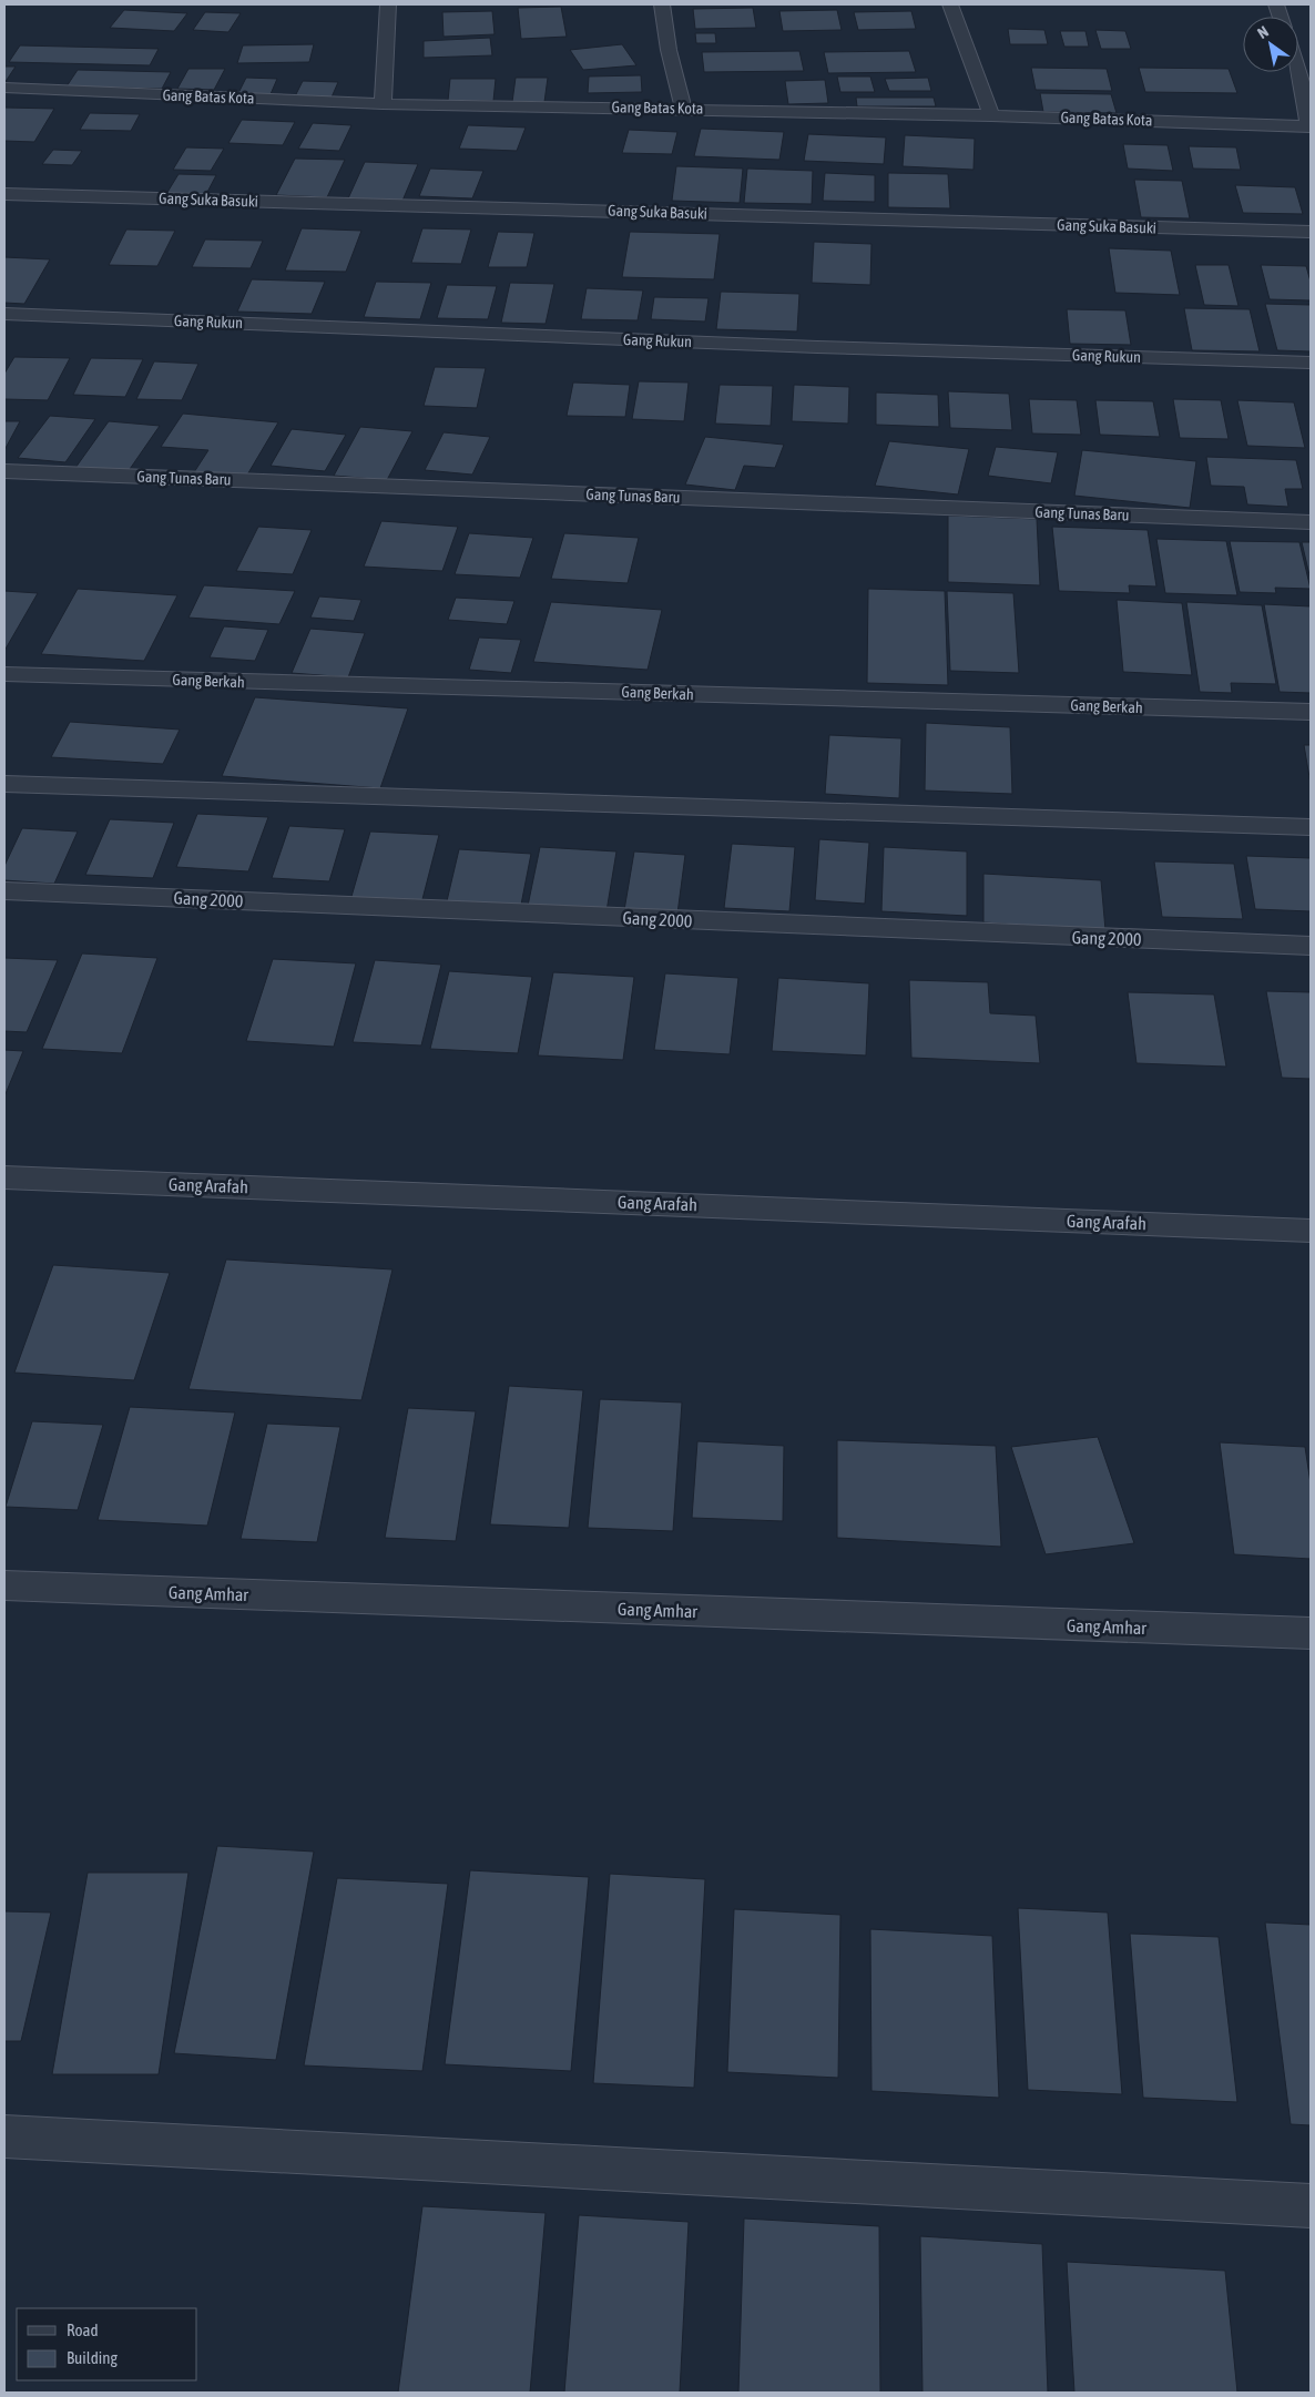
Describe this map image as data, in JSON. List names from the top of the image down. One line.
{"streets":{"street":["Gang Batas Kota","Gang Suka Basuki","Gang Rukun","Gang Tunas Baru","Gang Berkah","Gang 2000","Gang Arafah","Gang Amhar"]},"legend":["Road","Building"],"north":"top left"}
